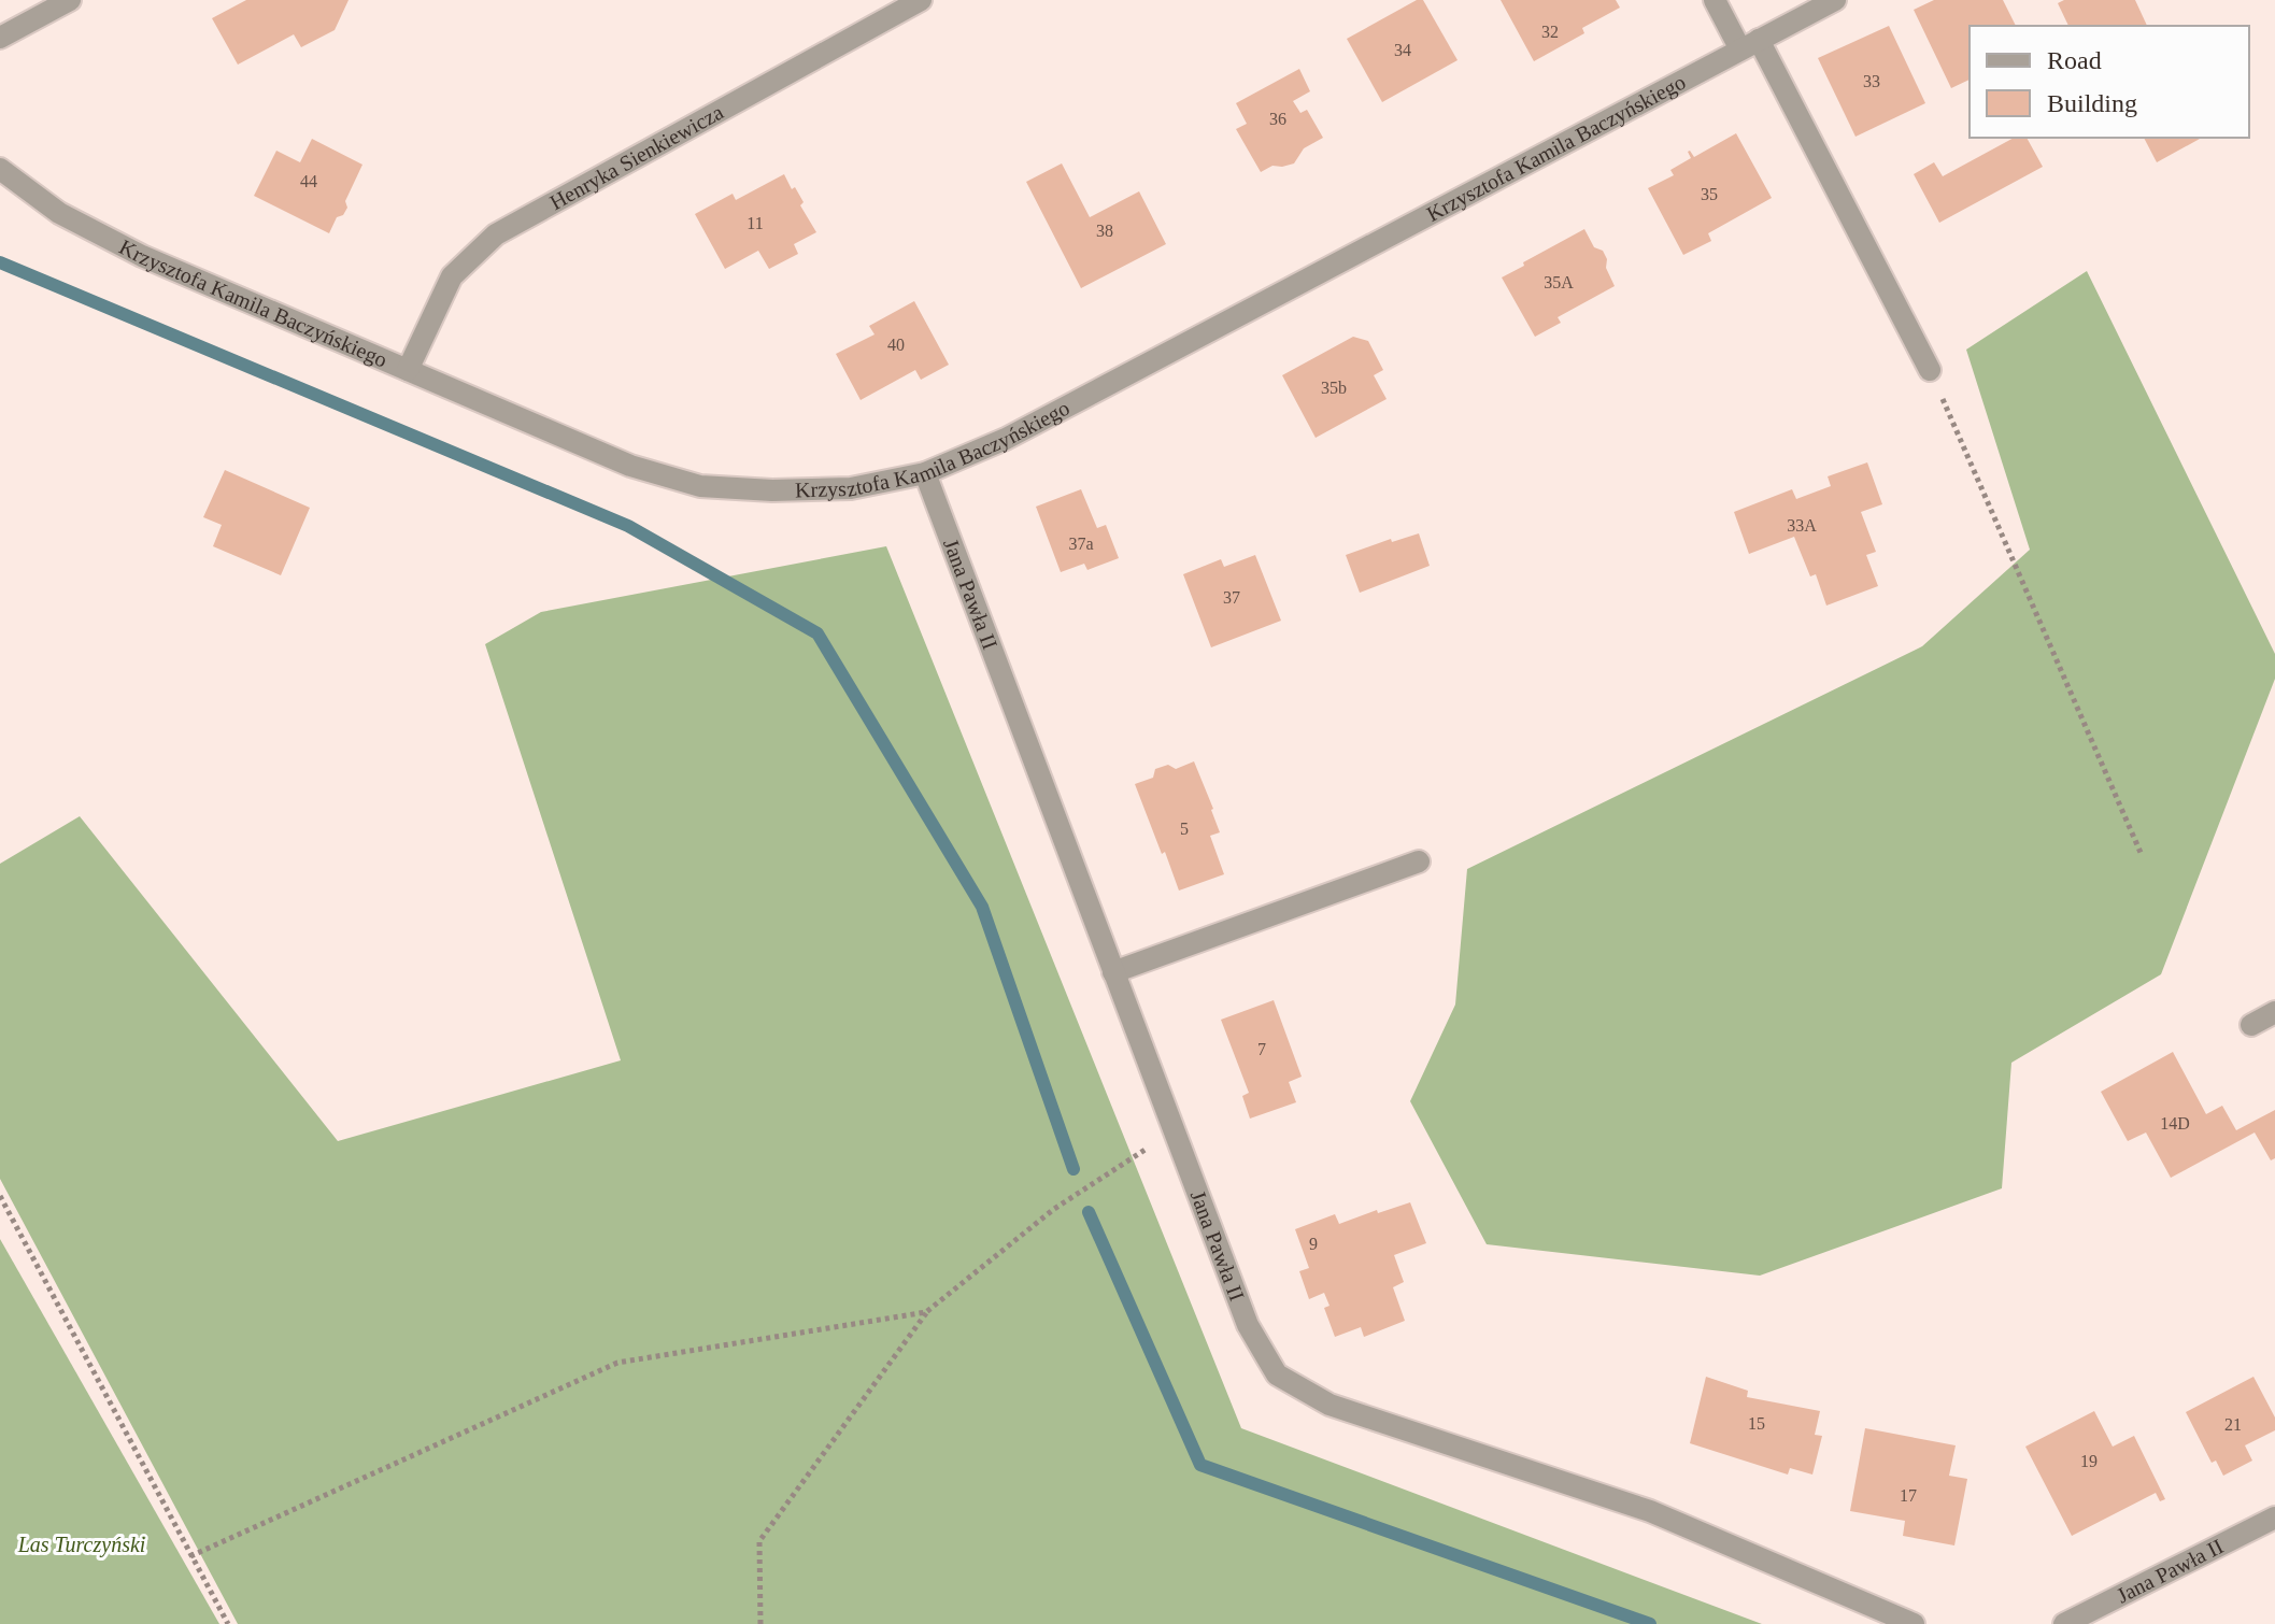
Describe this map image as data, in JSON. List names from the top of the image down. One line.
{"streets":{"street":["Krzysztofa Kamila Baczyńskiego","Henryka Sienkiewicza","Jana Pawła II"]},"crossings":[["Krzysztofa Kamila Baczyńskiego","Henryka Sienkiewicza"],["Krzysztofa Kamila Baczyńskiego","Jana Pawła II"]],"parks":["Las Turczyński"],"house_numbers":["32","34","33","36","44","35","11","38","35A","40","35b","33A","37a","37","5","7","14D","9","15","21","19","17"],"legend":["Road","Building"]}
